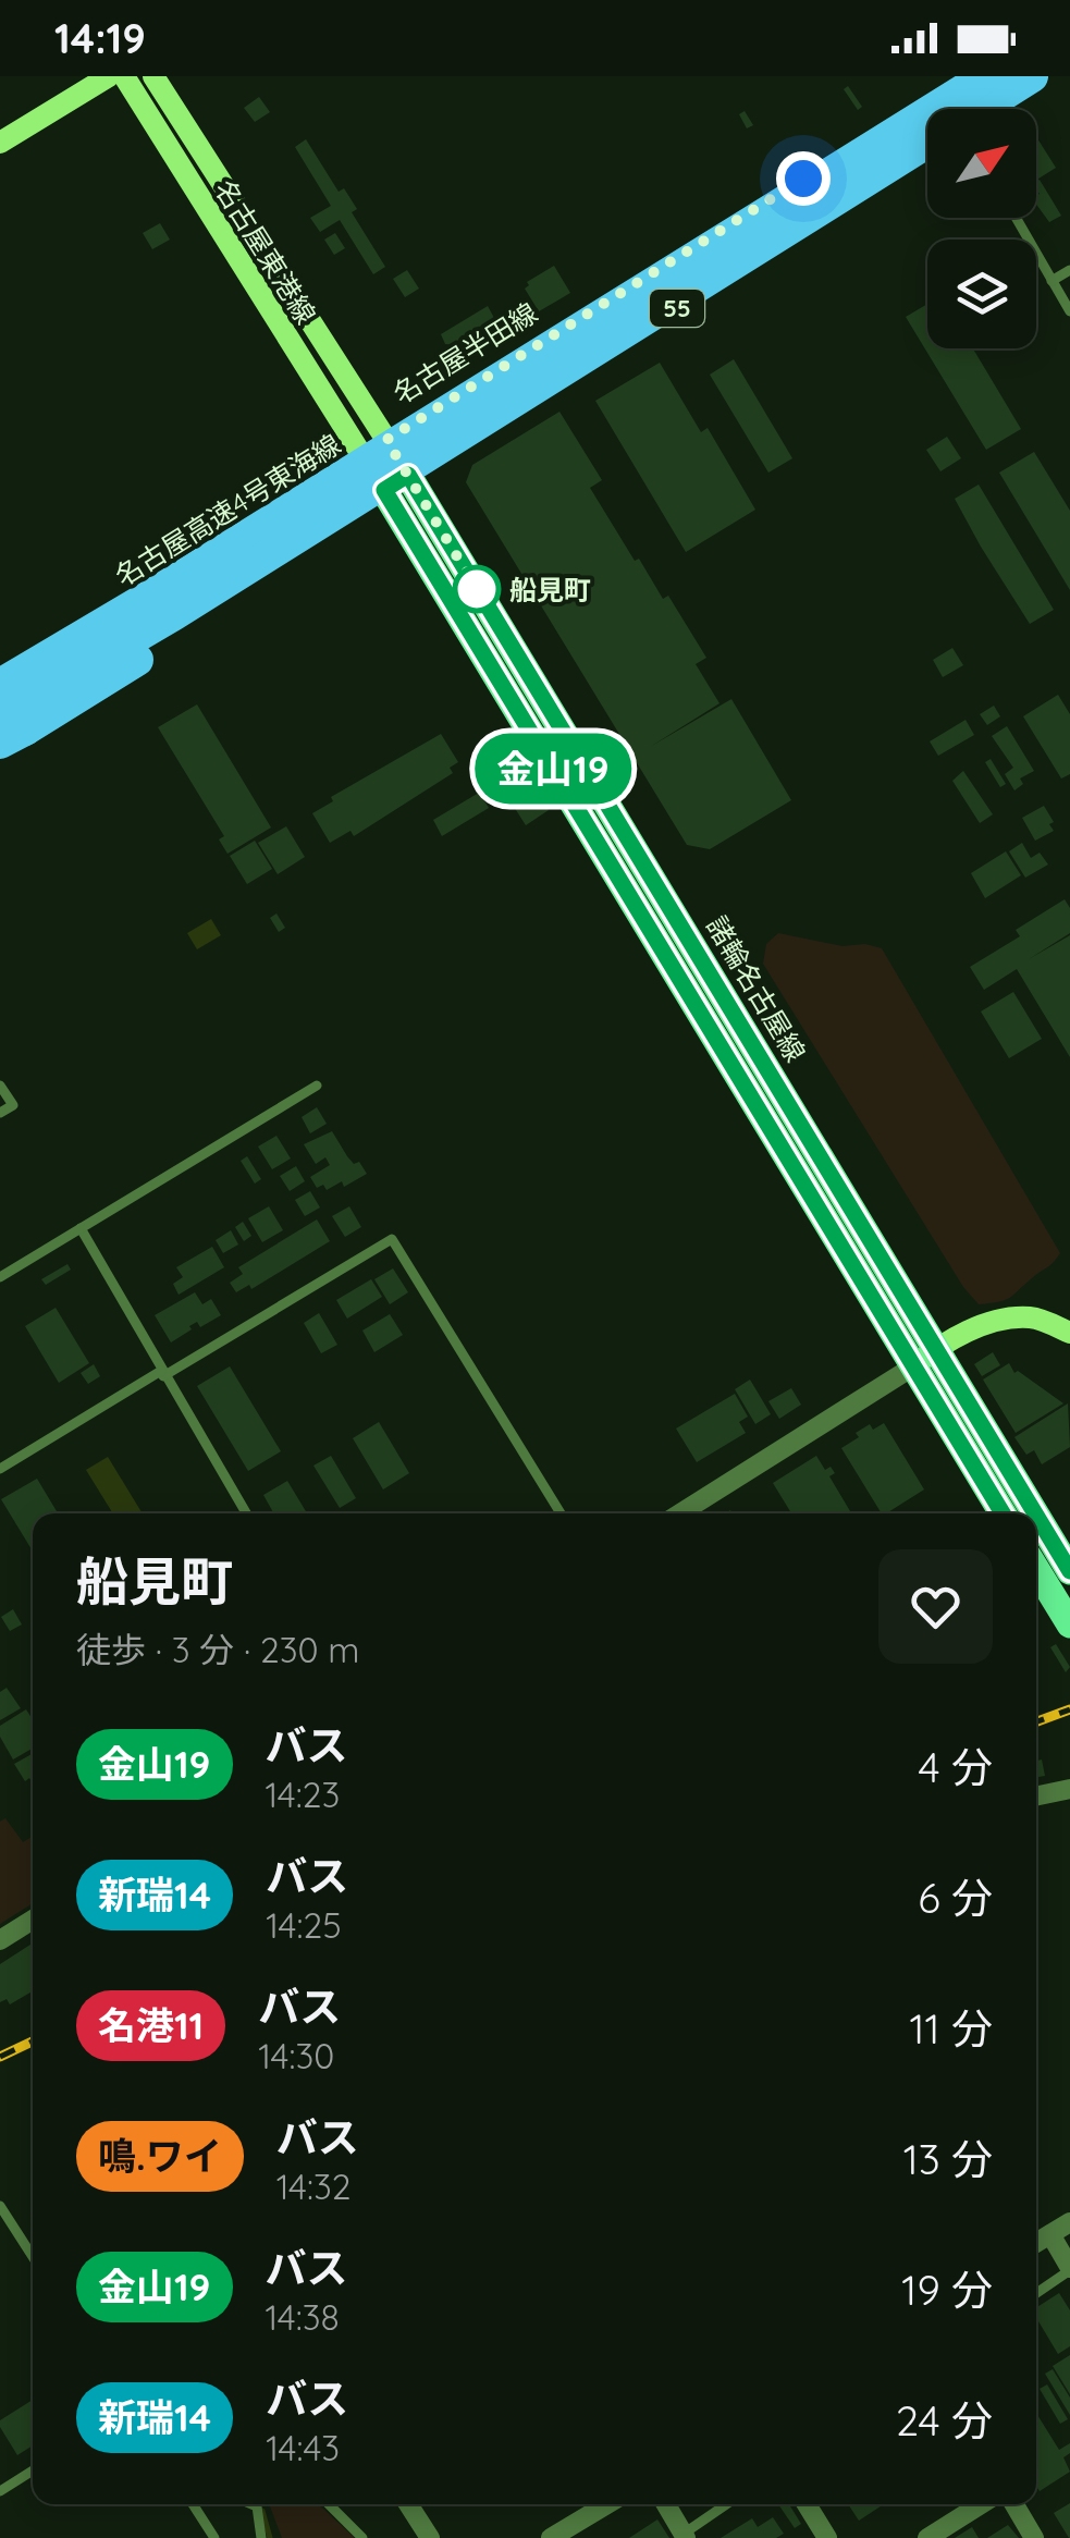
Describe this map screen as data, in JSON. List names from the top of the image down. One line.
{"streets":{"highway":["名古屋高速4号東海線"],"main road":["名古屋東港線","55","名古屋半田線"]},"crossings":[["名古屋東港線","名古屋半田線"],["名古屋半田線","名古屋高速4号東海線"]],"places":["船見町"],"lines":["bus line 金山19"],"north":"top right","page":{"status":"14:19","on_map":"金山19","heading":["船見町","徒歩 · 3 分 · 230 m"],"list":[{"mark":"金山19","name":"バス","note":"14:23","value":"4 分"},{"mark":"新瑞14","name":"バス","note":"14:25","value":"6 分"},{"mark":"名港11","name":"バス","note":"14:30","value":"11 分"},{"mark":"鳴.ワイ","name":"バス","note":"14:32","value":"13 分"},{"mark":"金山19","name":"バス","note":"14:38","value":"19 分"},{"mark":"新瑞14","name":"バス","note":"14:43","value":"24 分"}]}}
